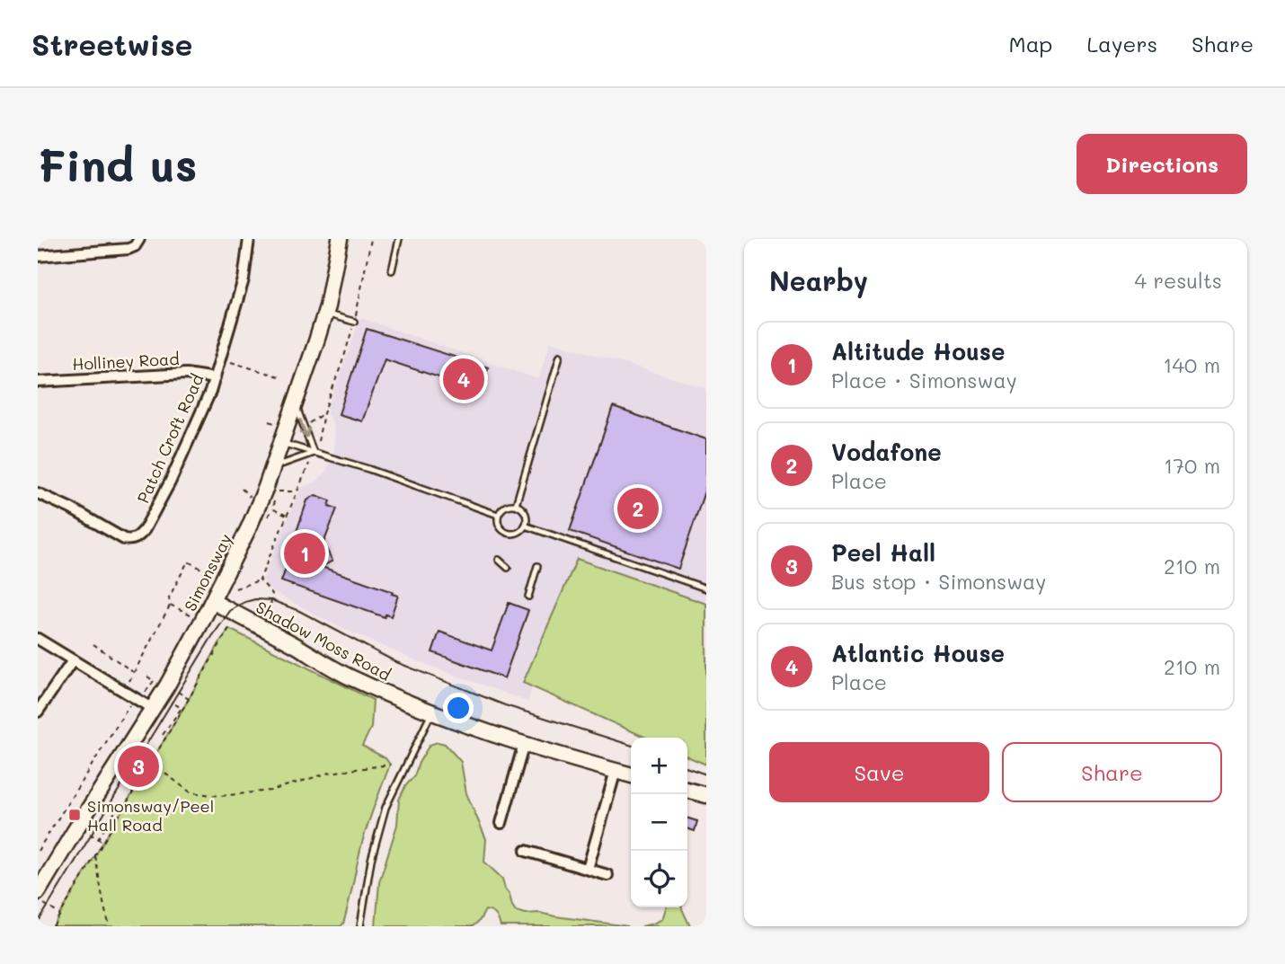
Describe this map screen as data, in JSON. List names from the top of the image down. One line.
{"streets":{"street":["Holliney Road","Patch Croft Road","Simonsway","Shadow Moss Road"]},"crossings":[["Holliney Road","Patch Croft Road"],["Simonsway","Shadow Moss Road"]],"places":{"transit":["Simonsway/Peel Hall Road"]},"page":{"header":"Streetwise","nav":["Map","Layers","Share"],"buttons":["Directions",["Save","Share"]],"title":"Find us","heading":["Nearby","4 results"],"list":[{"mark":"1","name":"Altitude House","note":"Place · Simonsway","value":"140 m"},{"mark":"2","name":"Vodafone","note":"Place","value":"170 m"},{"mark":"3","name":"Peel Hall","note":"Bus stop · Simonsway","value":"210 m"},{"mark":"4","name":"Atlantic House","note":"Place","value":"210 m"}],"pins":["4","2","1","3"],"map_buttons":["+","−"]}}
